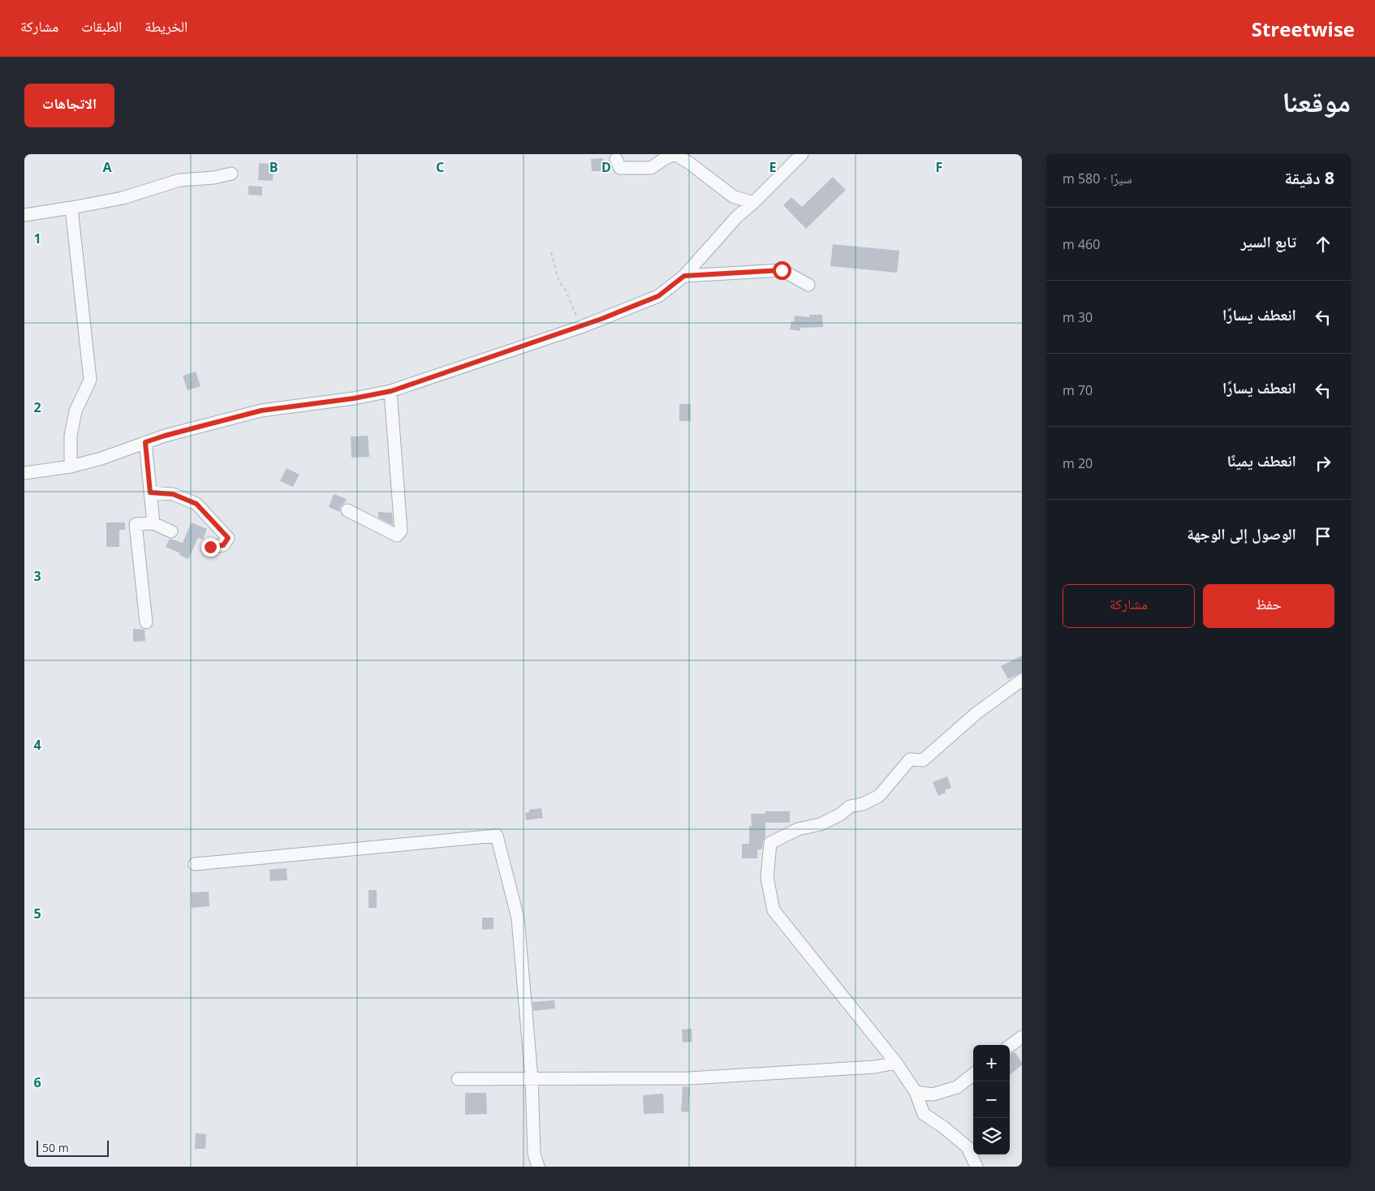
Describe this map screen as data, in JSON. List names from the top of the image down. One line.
{"scale_bar":"50 m","page":{"header":"Streetwise","nav":["الخريطة","الطبقات","مشاركة"],"title":"موقعنا","buttons":["الاتجاهات",["حفظ","مشاركة"]],"heading":["8 دقيقة","سيرًا · 580 m"],"list":[["تابع السير","460 m"],["انعطف يسارًا","30 m"],["انعطف يسارًا","70 m"],["انعطف يمينًا","20 m"],"الوصول إلى الوجهة"],"map_buttons":["+","−"],"scale":"50 m"},"grid":{"columns":["A","B","C","D","E","F"],"rows":["1","2","3","4","5","6"]}}
